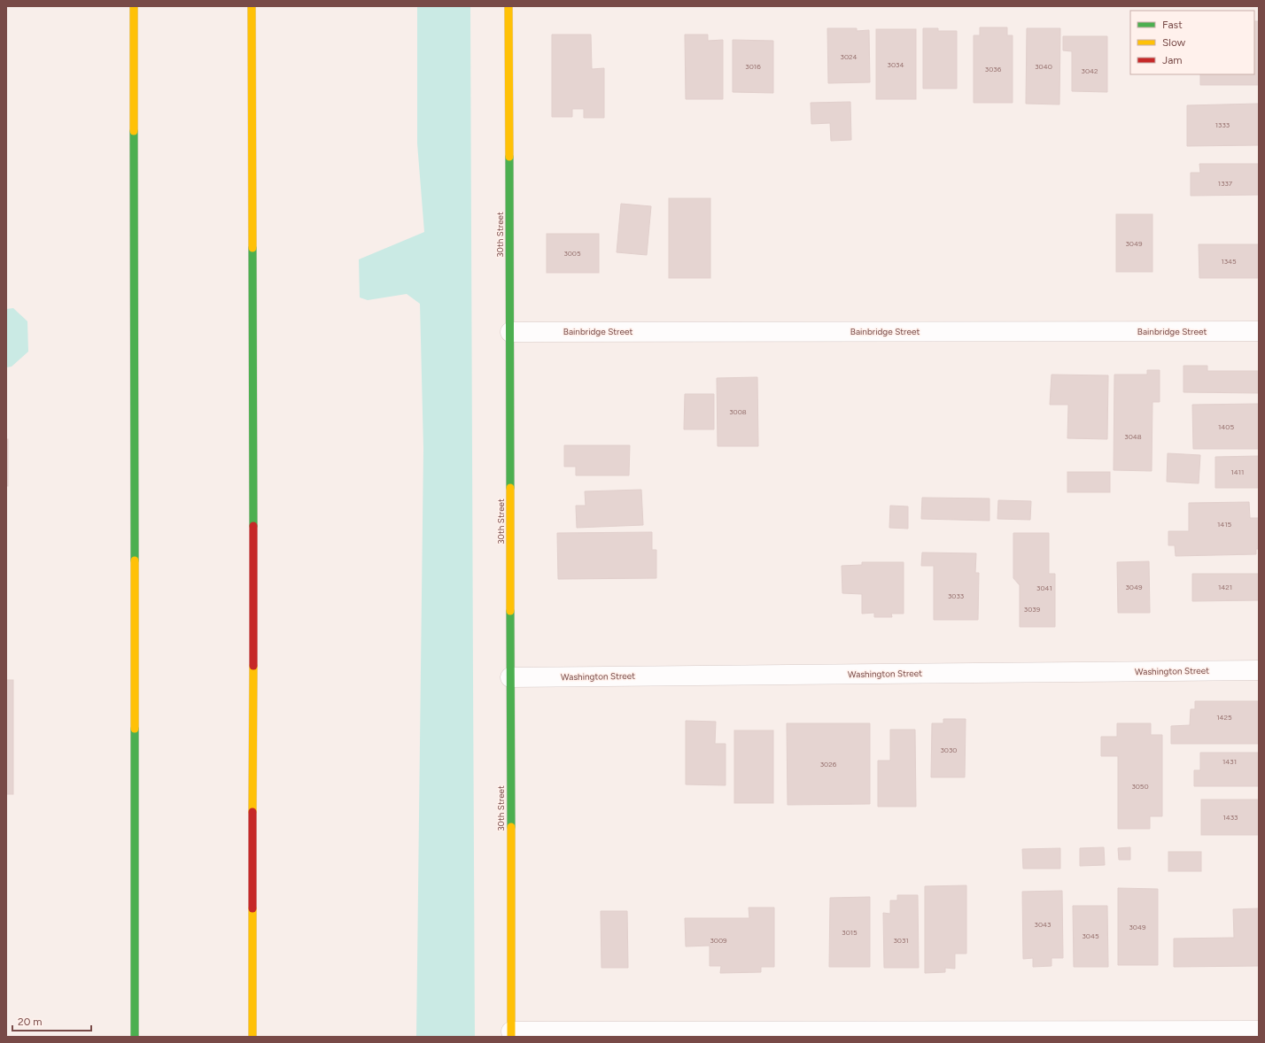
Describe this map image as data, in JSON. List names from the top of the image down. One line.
{"streets":{"main road":["30th Street"],"street":["Bainbridge Street","Washington Street"]},"crossings":[["30th Street","Bainbridge Street"],["30th Street","Washington Street"]],"house_numbers":["3024","3034","3016","3040","3036","3042","1333","1337","3049","3005","1345","3008","1405","3048","1411","1415","3049","1421","3041","3033","3039","1425","3030","1431","3026","3050","1433","3043","3049","3015","3045","3009","3031"],"legend":["Fast","Slow","Jam"],"scale_bar":"20 m"}
